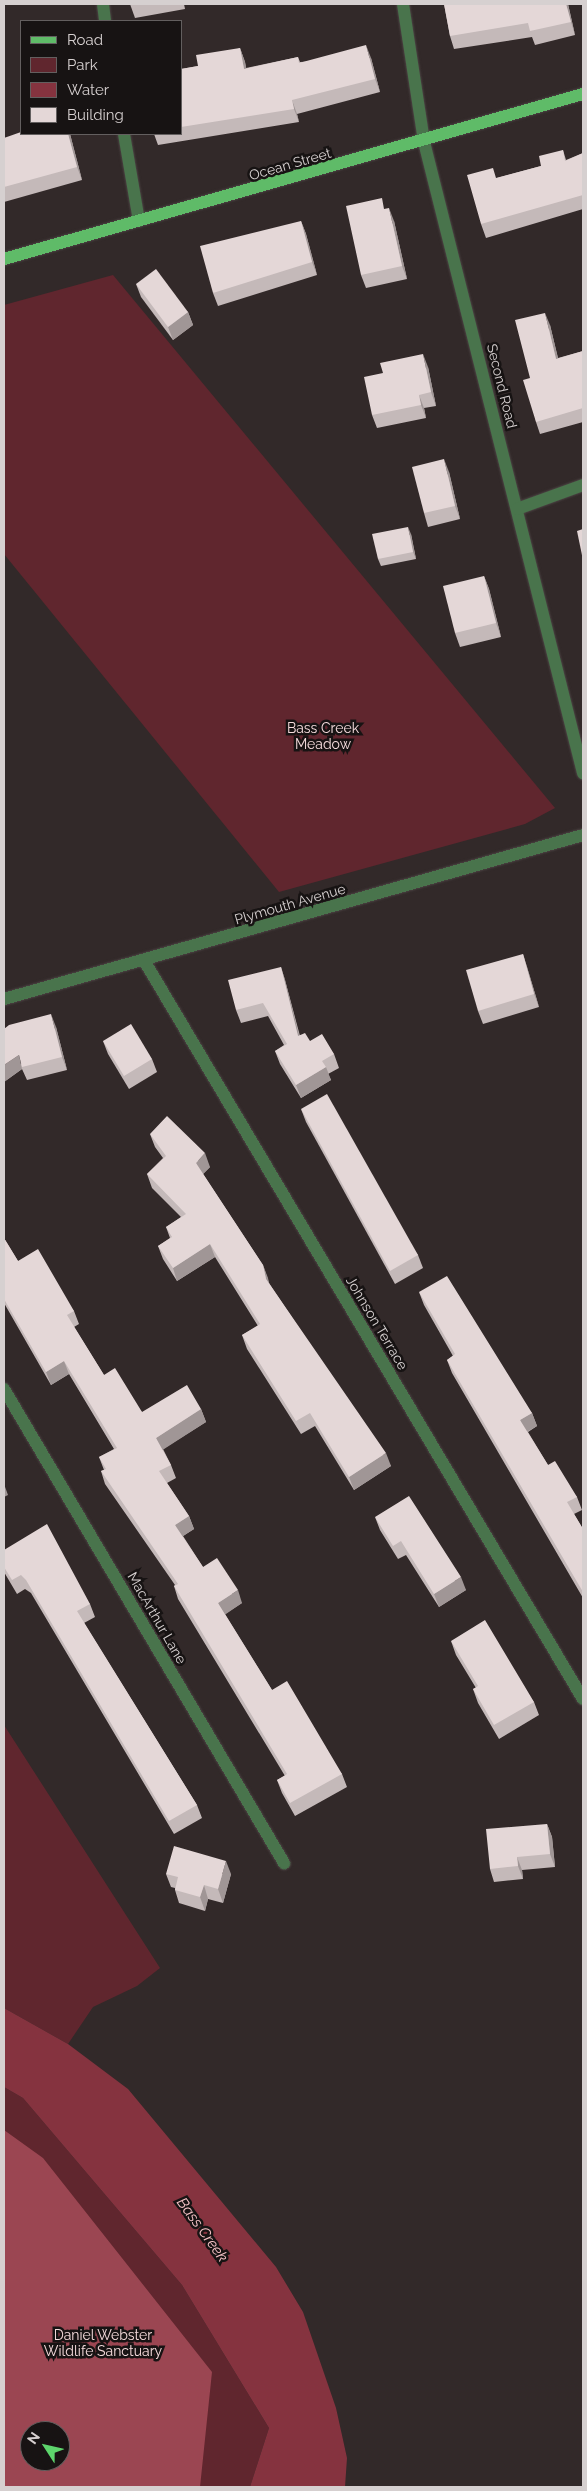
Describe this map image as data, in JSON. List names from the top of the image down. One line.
{"streets":{"main road":["Ocean Street"],"street":["Second Road","Plymouth Avenue","Johnson Terrace","MacArthur Lane"]},"crossings":[["Ocean Street","Second Road"],["Plymouth Avenue","Johnson Terrace"]],"water":["Bass Creek"],"parks":["Bass Creek Meadow","Daniel Webster Wildlife Sanctuary"],"legend":["Road","Park","Water","Building"],"north":"top left"}
